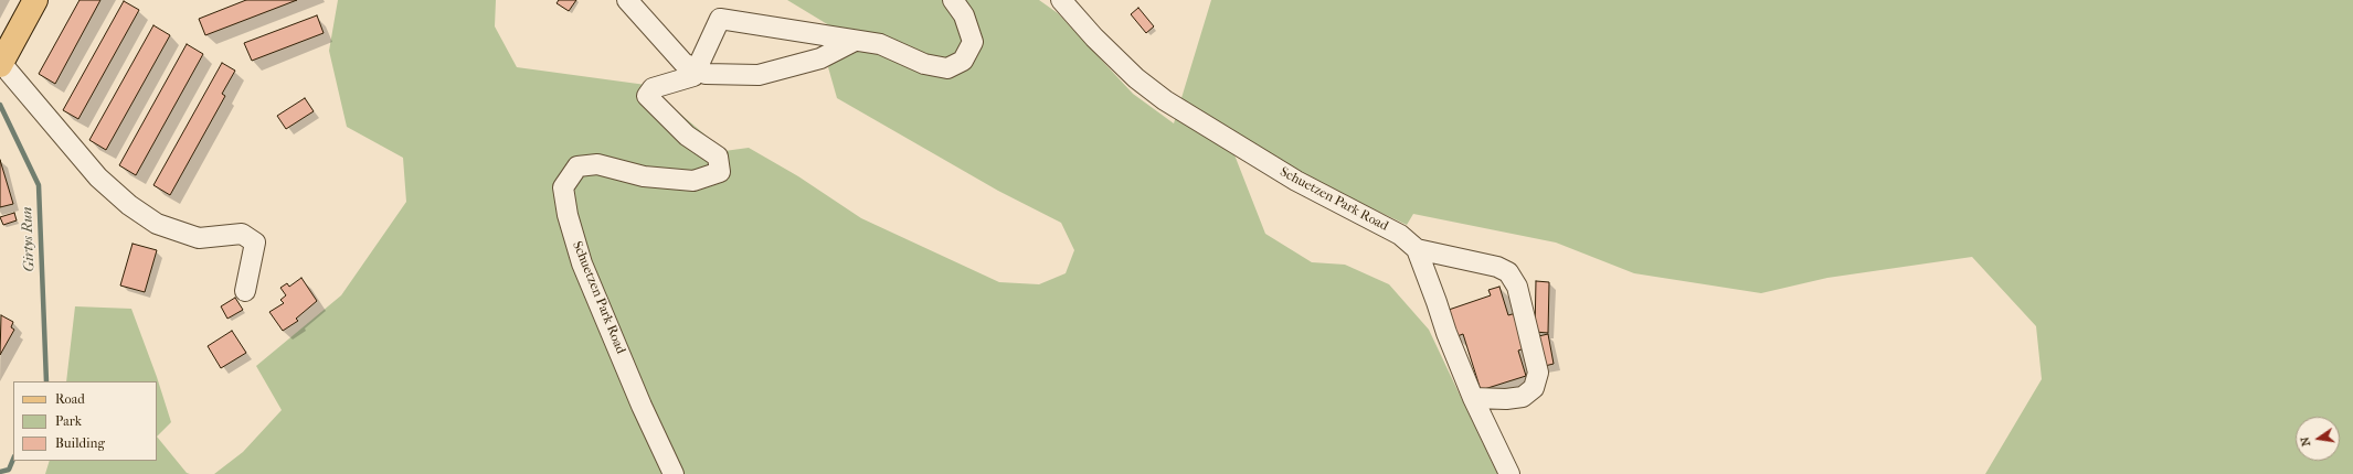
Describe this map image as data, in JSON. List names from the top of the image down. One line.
{"streets":{"lane":["Schuetzen Park Road"]},"water":["Girtys Run"],"legend":["Road","Park","Building"],"north":"left"}
